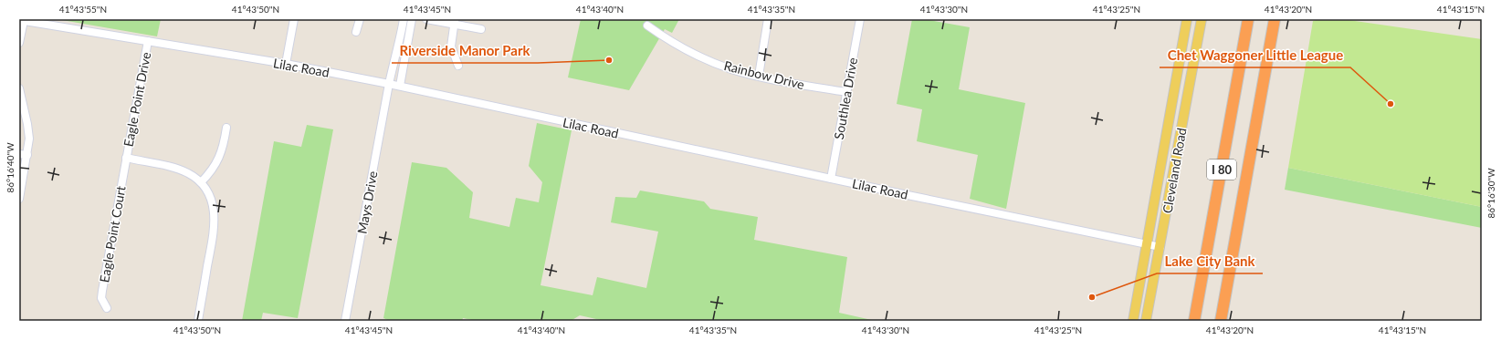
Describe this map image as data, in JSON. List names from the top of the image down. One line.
{"streets":{"highway":["I 80"],"main road":["Cleveland Road"],"street":["Lilac Road","Rainbow Drive","Southlea Drive","Eagle Point Drive","Mays Drive","Eagle Point Court"]},"crossings":[["Lilac Road","Southlea Drive"],["Lilac Road","Eagle Point Drive"],["Lilac Road","Cleveland Road"],["Lilac Road","Mays Drive"],["Rainbow Drive","Southlea Drive"],["Eagle Point Drive","Eagle Point Court"]],"places":["Riverside Manor Park","Chet Waggoner Little League","Lake City Bank"],"coordinates":["41°43'55\"N","41°43'50\"N","41°43'45\"N","41°43'40\"N","41°43'35\"N","41°43'30\"N","41°43'25\"N","41°43'20\"N","41°43'15\"N","86°16'40\"W","86°16'30\"W"]}
